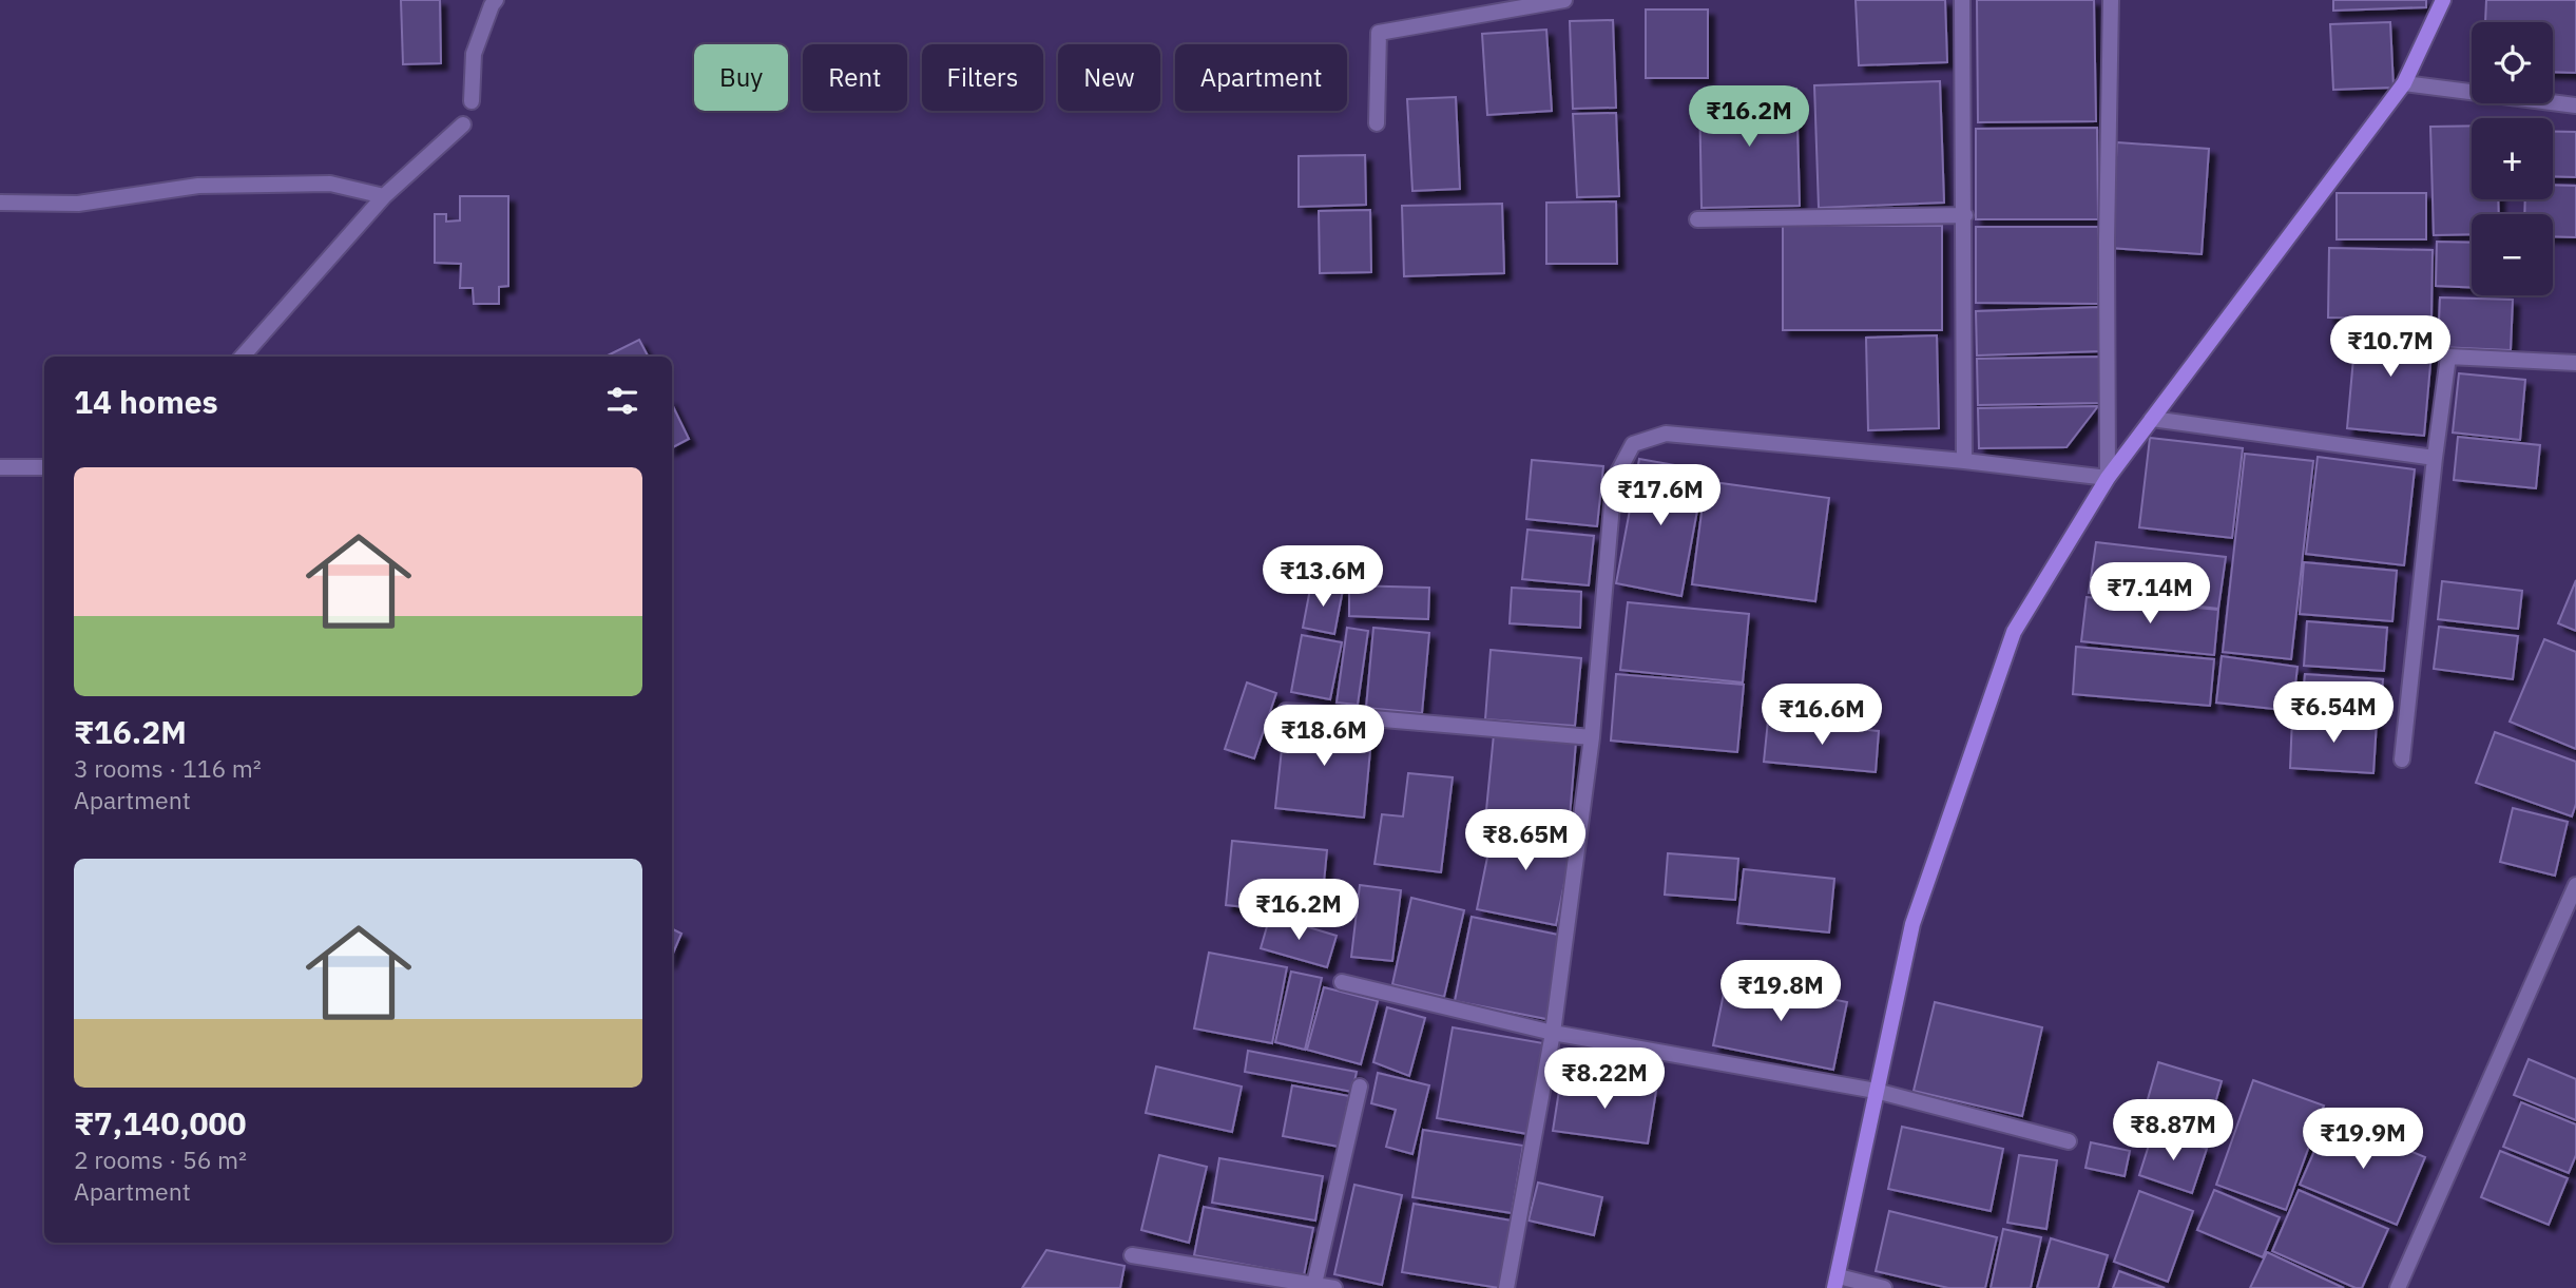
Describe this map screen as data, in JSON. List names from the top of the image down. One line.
{"page":{"map_buttons":["+","−"],"chip":["Buy","Rent","Filters","New","Apartment"],"price":["₹16.2M","₹10.7M","₹17.6M","₹13.6M","₹7.14M","₹6.54M","₹16.6M","₹18.6M","₹8.65M","₹16.2M","₹19.8M","₹8.22M","₹8.87M","₹19.9M"],"heading":"14 homes","list":[{"name":"₹16.2M","note":"3 rooms · 116 m² · Apartment"},{"name":"₹7,140,000","note":"2 rooms · 56 m² · Apartment"}]}}
